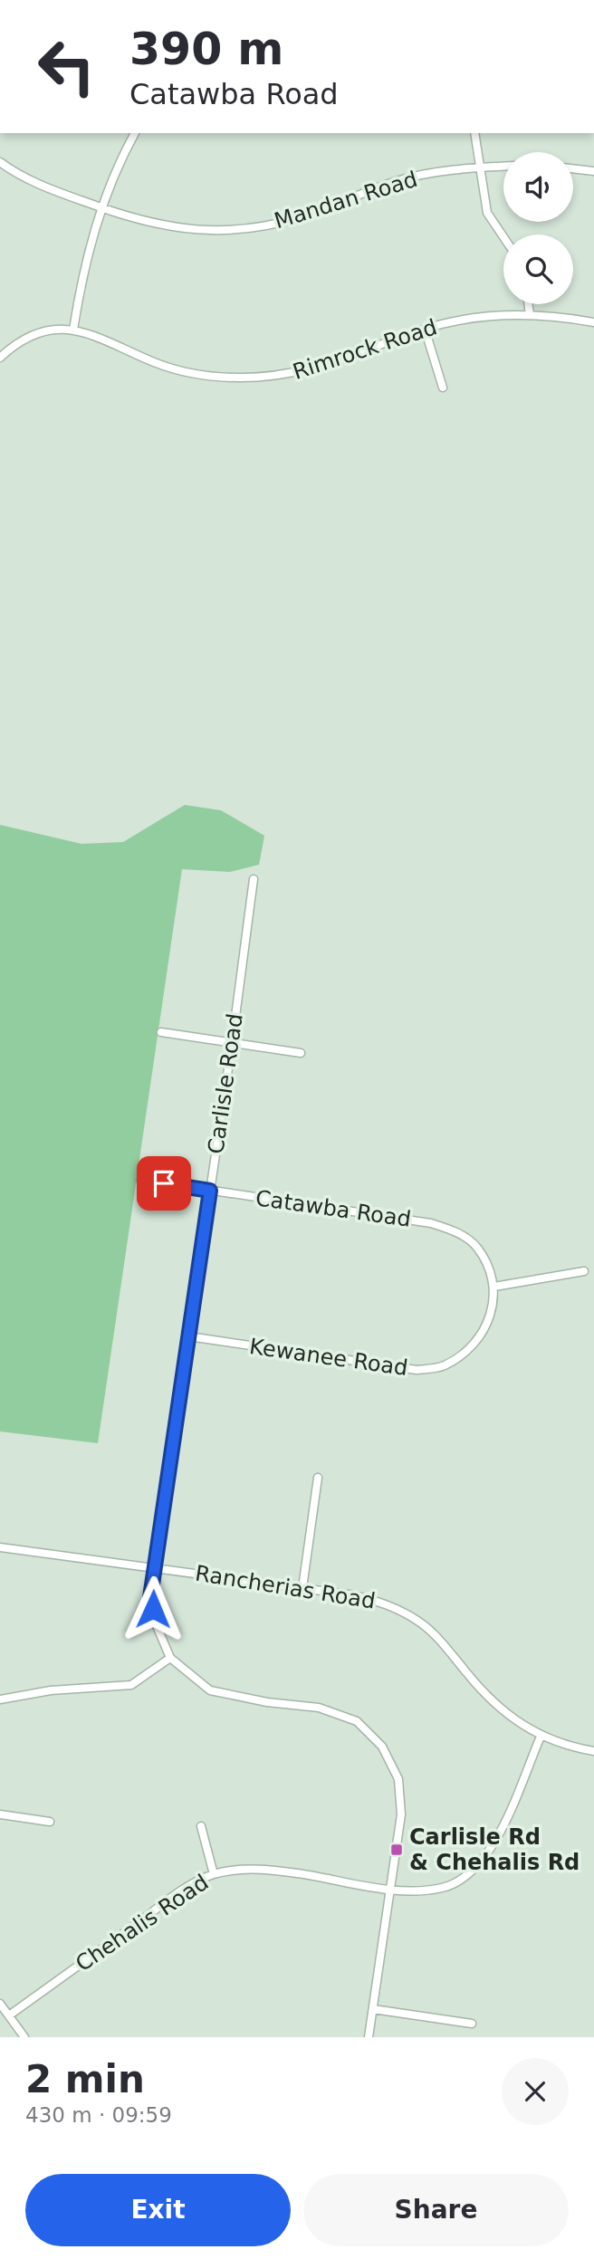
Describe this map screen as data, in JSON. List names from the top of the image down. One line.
{"streets":{"street":["Mandan Road","Rimrock Road","Carlisle Road","Catawba Road","Kewanee Road","Rancherias Road","Chehalis Road"]},"crossings":[["Carlisle Road","Catawba Road"],["Carlisle Road","Kewanee Road"],["Carlisle Road","Rancherias Road"],["Carlisle Road","Chehalis Road"],["Catawba Road","Kewanee Road"],["Rancherias Road","Chehalis Road"]],"places":{"transit":["Carlisle Rd & Chehalis Rd"]},"page":{"turn":["390 m","Catawba Road"],"heading":["2 min","430 m · 09:59"],"buttons":["Exit","Share"]}}
